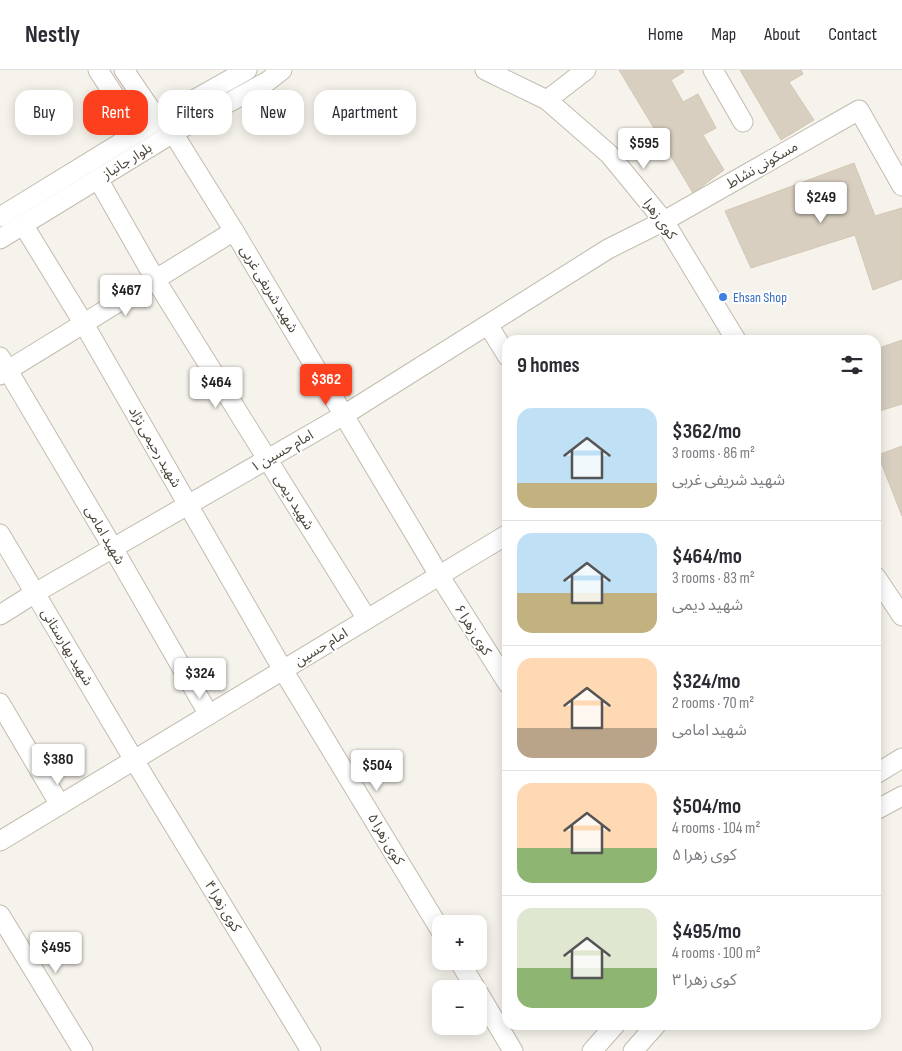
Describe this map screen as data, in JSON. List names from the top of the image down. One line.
{"streets":{"street":["بلوار جانباز","مسکونی نشاط","کوی زهرا","شهید شریفی غربی","شهید رحیمی نژاد","امام حسین ۱","شهید دیمی","شهید امامی","کوی زهرا ۶","شهید بهارستانی","امام حسین","کوی زهرا ۵","کوی زهرا ۴"]},"crossings":[["بلوار جانباز","شهید شریفی غربی"],["بلوار جانباز","شهید رحیمی نژاد"],["بلوار جانباز","شهید دیمی"],["مسکونی نشاط","کوی زهرا"],["مسکونی نشاط","امام حسین ۱"],["کوی زهرا","امام حسین ۱"],["شهید شریفی غربی","امام حسین ۱"],["شهید شریفی غربی","کوی زهرا ۶"],["شهید شریفی غربی","امام حسین"],["شهید رحیمی نژاد","امام حسین ۱"],["شهید رحیمی نژاد","امام حسین"],["شهید رحیمی نژاد","کوی زهرا ۵"],["امام حسین ۱","شهید دیمی"],["امام حسین ۱","شهید امامی"],["امام حسین ۱","شهید بهارستانی"],["شهید دیمی","امام حسین"],["شهید امامی","امام حسین"],["کوی زهرا ۶","امام حسین"],["شهید بهارستانی","امام حسین"],["شهید بهارستانی","کوی زهرا ۴"],["امام حسین","کوی زهرا ۵"],["امام حسین","کوی زهرا ۴"]],"places":["Ehsan Shop"],"page":{"header":"Nestly","nav":["Home","Map","About","Contact"],"chip":["Buy","Rent","Filters","New","Apartment"],"price":["$595","$249","$467","$362","$464","$324","$380","$504","$495"],"heading":"9 homes","list":[{"name":"$362/mo","note":"3 rooms · 86 m² · شهید شریفی غربی"},{"name":"$464/mo","note":"3 rooms · 83 m² · شهید دیمی"},{"name":"$324/mo","note":"2 rooms · 70 m² · شهید امامی"},{"name":"$504/mo","note":"4 rooms · 104 m² · کوی زهرا ۵"},{"name":"$495/mo","note":"4 rooms · 100 m² · کوی زهرا ۳"}],"map_buttons":["+","−"]}}
